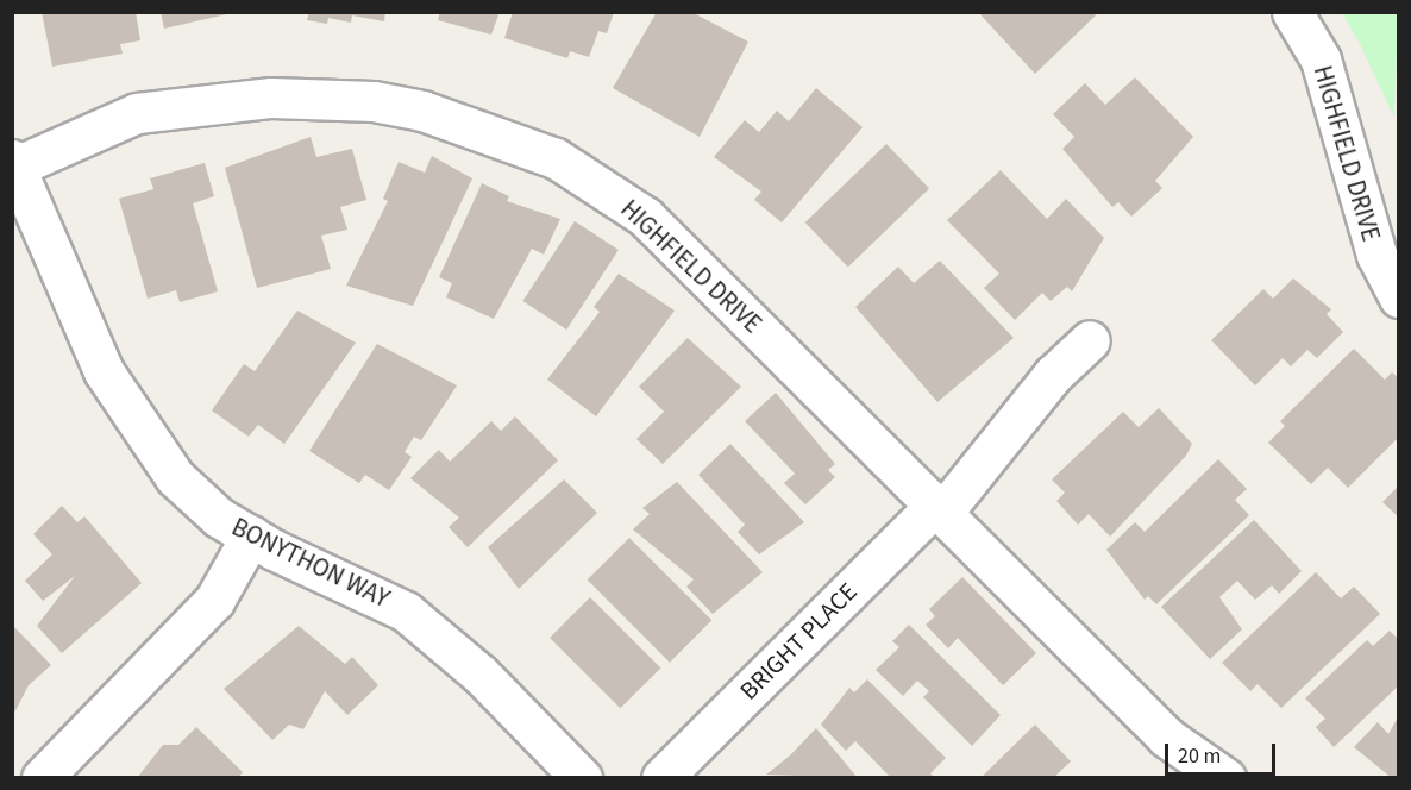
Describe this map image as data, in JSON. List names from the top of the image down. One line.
{"streets":{"street":["HIGHFIELD DRIVE","BONYTHON WAY","BRIGHT PLACE"]},"crossings":[["HIGHFIELD DRIVE","BONYTHON WAY"],["HIGHFIELD DRIVE","BRIGHT PLACE"]],"scale_bar":"20 m"}
